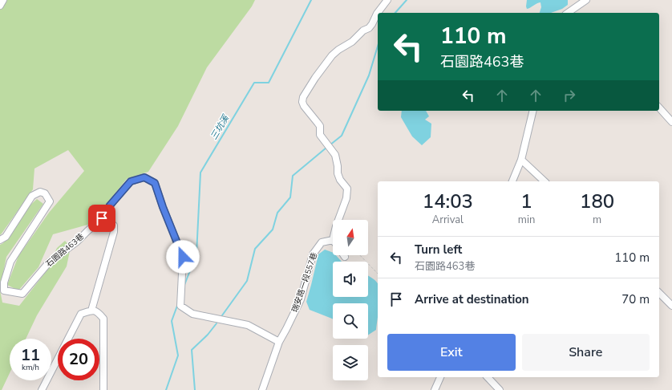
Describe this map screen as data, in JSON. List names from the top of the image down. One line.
{"streets":{"street":["石園路463巷","瑞安路一段557巷"]},"crossings":[["石園路463巷","瑞安路一段557巷"]],"water":["三坑溪"],"north":"top","page":{"turn":["110 m","石園路463巷"],"eta":["14:03","Arrival","1","min","180","m"],"list":[{"name":"Turn left","note":"石園路463巷","value":"110 m"},{"name":"Arrive at destination","value":"70 m"}],"buttons":["Exit","Share"],"speed":"11 km/h","limit":"20"}}
